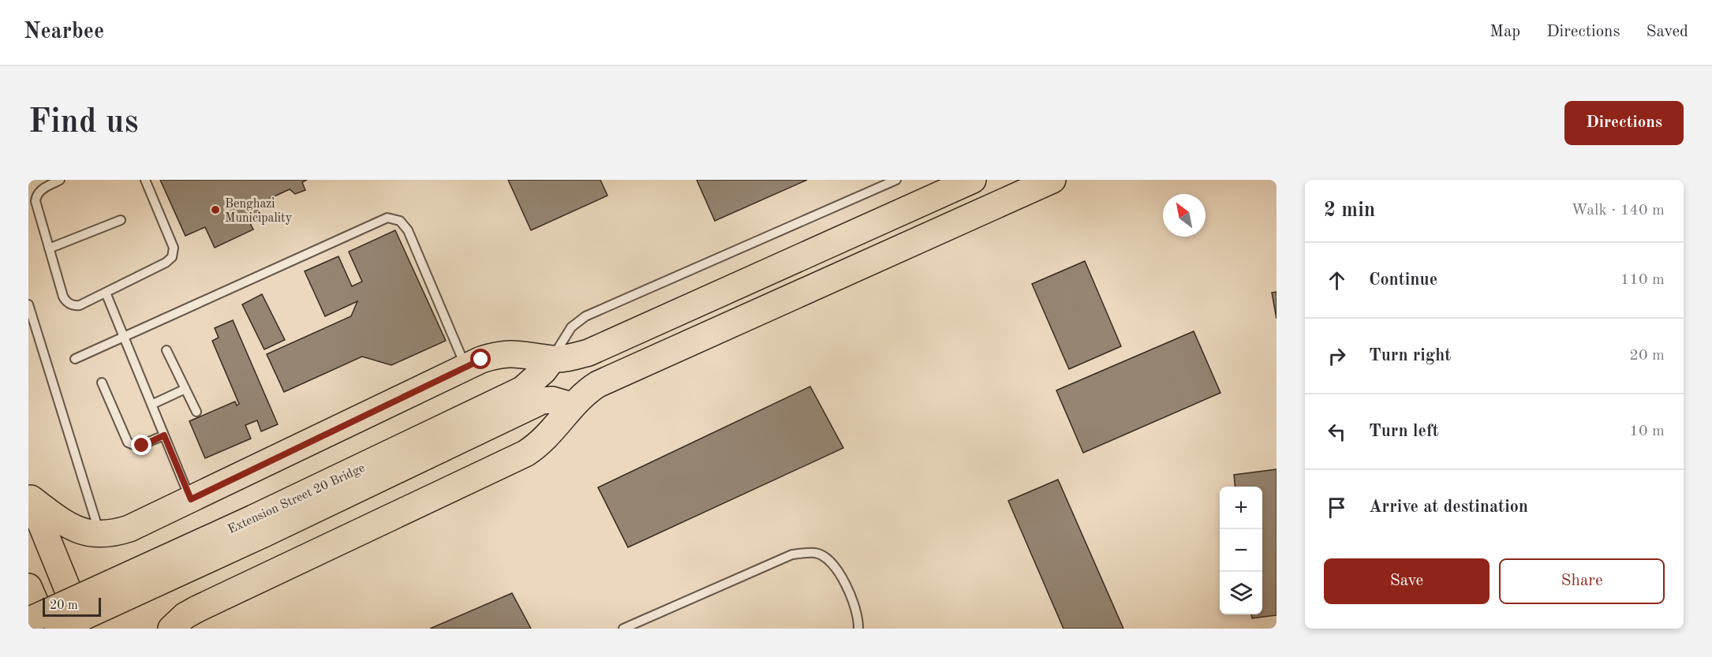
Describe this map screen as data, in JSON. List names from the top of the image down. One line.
{"streets":{"main road":["Extension Street 20 Bridge"]},"places":["Benghazi Municipality"],"scale_bar":"20 m","north":"top left","page":{"header":"Nearbee","nav":["Map","Directions","Saved"],"buttons":["Directions",["Save","Share"]],"title":"Find us","heading":["2 min","Walk · 140 m"],"list":[["Continue","110 m"],["Turn right","20 m"],["Turn left","10 m"],"Arrive at destination"],"map_buttons":["+","−"],"scale":"20 m"}}
